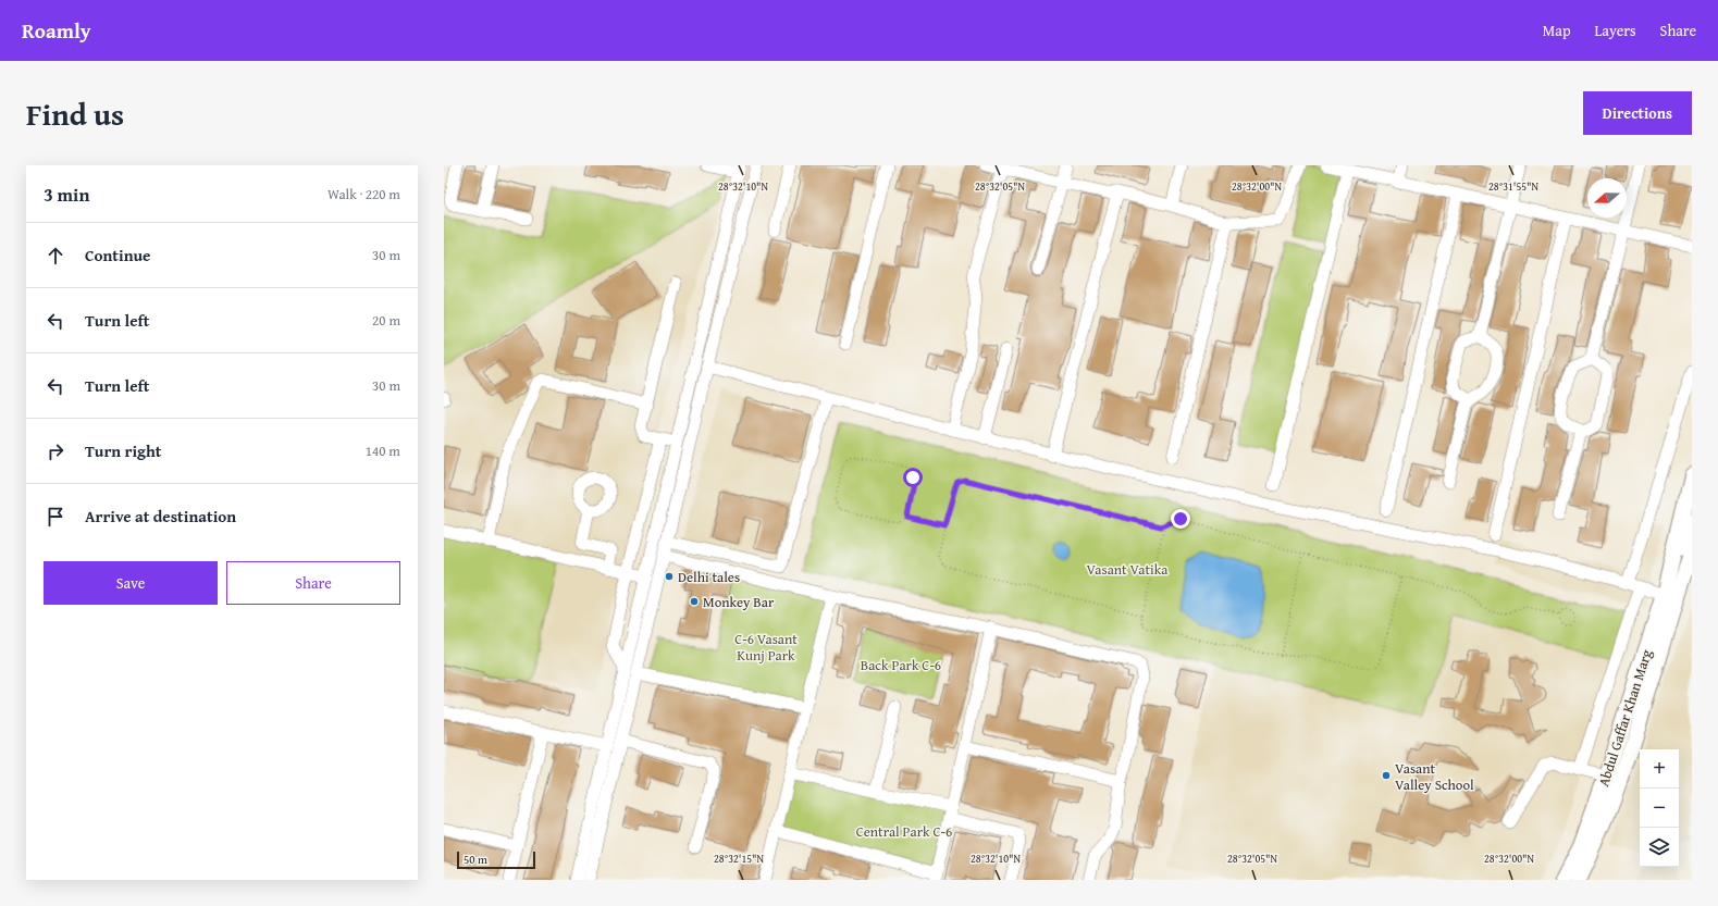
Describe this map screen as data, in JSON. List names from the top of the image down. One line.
{"streets":{"main road":["Abdul Gaffar Khan Marg"]},"parks":["Vasant Vatika","C-6 Vasant Kunj Park","Back Park C-6","Central Park C-6"],"places":["Delhi tales","Monkey Bar","Vasant Valley School"],"scale_bar":"50 m","north":"left","page":{"header":"Roamly","nav":["Map","Layers","Share"],"title":"Find us","buttons":["Directions",["Save","Share"]],"heading":["3 min","Walk · 220 m"],"list":[["Continue","30 m"],["Turn left","20 m"],["Turn left","30 m"],["Turn right","140 m"],"Arrive at destination"],"map_buttons":["+","−"],"scale":"50 m"},"coordinates":["28°32'10\"N","28°32'05\"N","28°32'00\"N","28°31'55\"N","28°32'15\"N"]}
